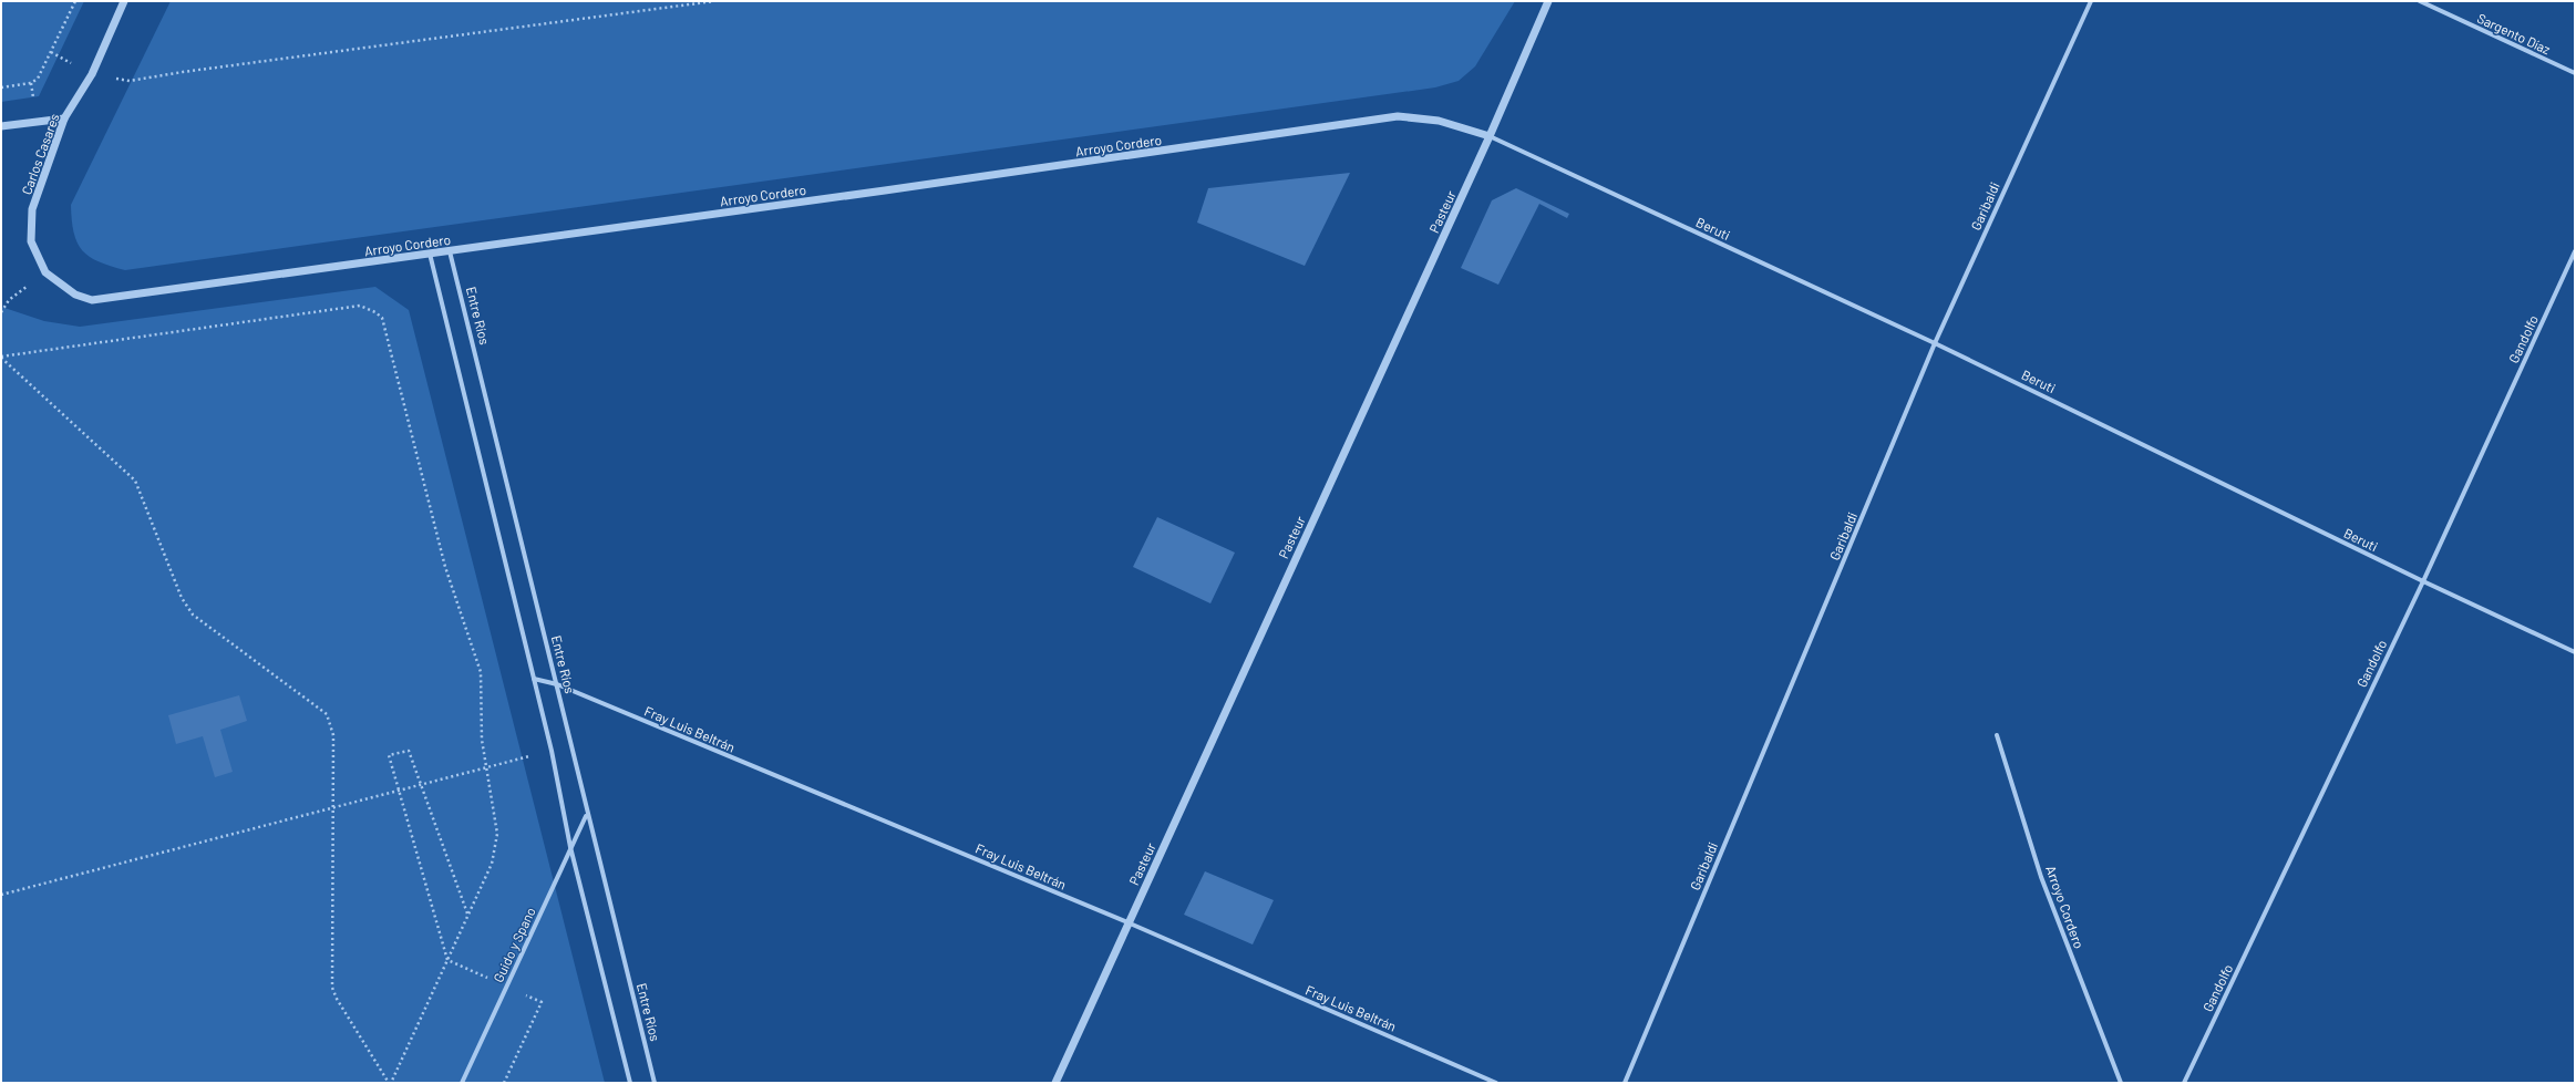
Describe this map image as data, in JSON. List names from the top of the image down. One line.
{"streets":{"street":["Sargento Díaz","Arroyo Cordero","Carlos Casares","Garibaldi","Pasteur","Beruti","Entre Ríos","Gandolfo","Fray Luis Beltrán","Guido y Spano"]},"crossings":[["Arroyo Cordero","Carlos Casares"],["Arroyo Cordero","Pasteur"],["Arroyo Cordero","Beruti"],["Arroyo Cordero","Entre Ríos"],["Garibaldi","Beruti"],["Pasteur","Beruti"],["Pasteur","Fray Luis Beltrán"],["Beruti","Gandolfo"],["Entre Ríos","Fray Luis Beltrán"],["Entre Ríos","Guido y Spano"]]}
